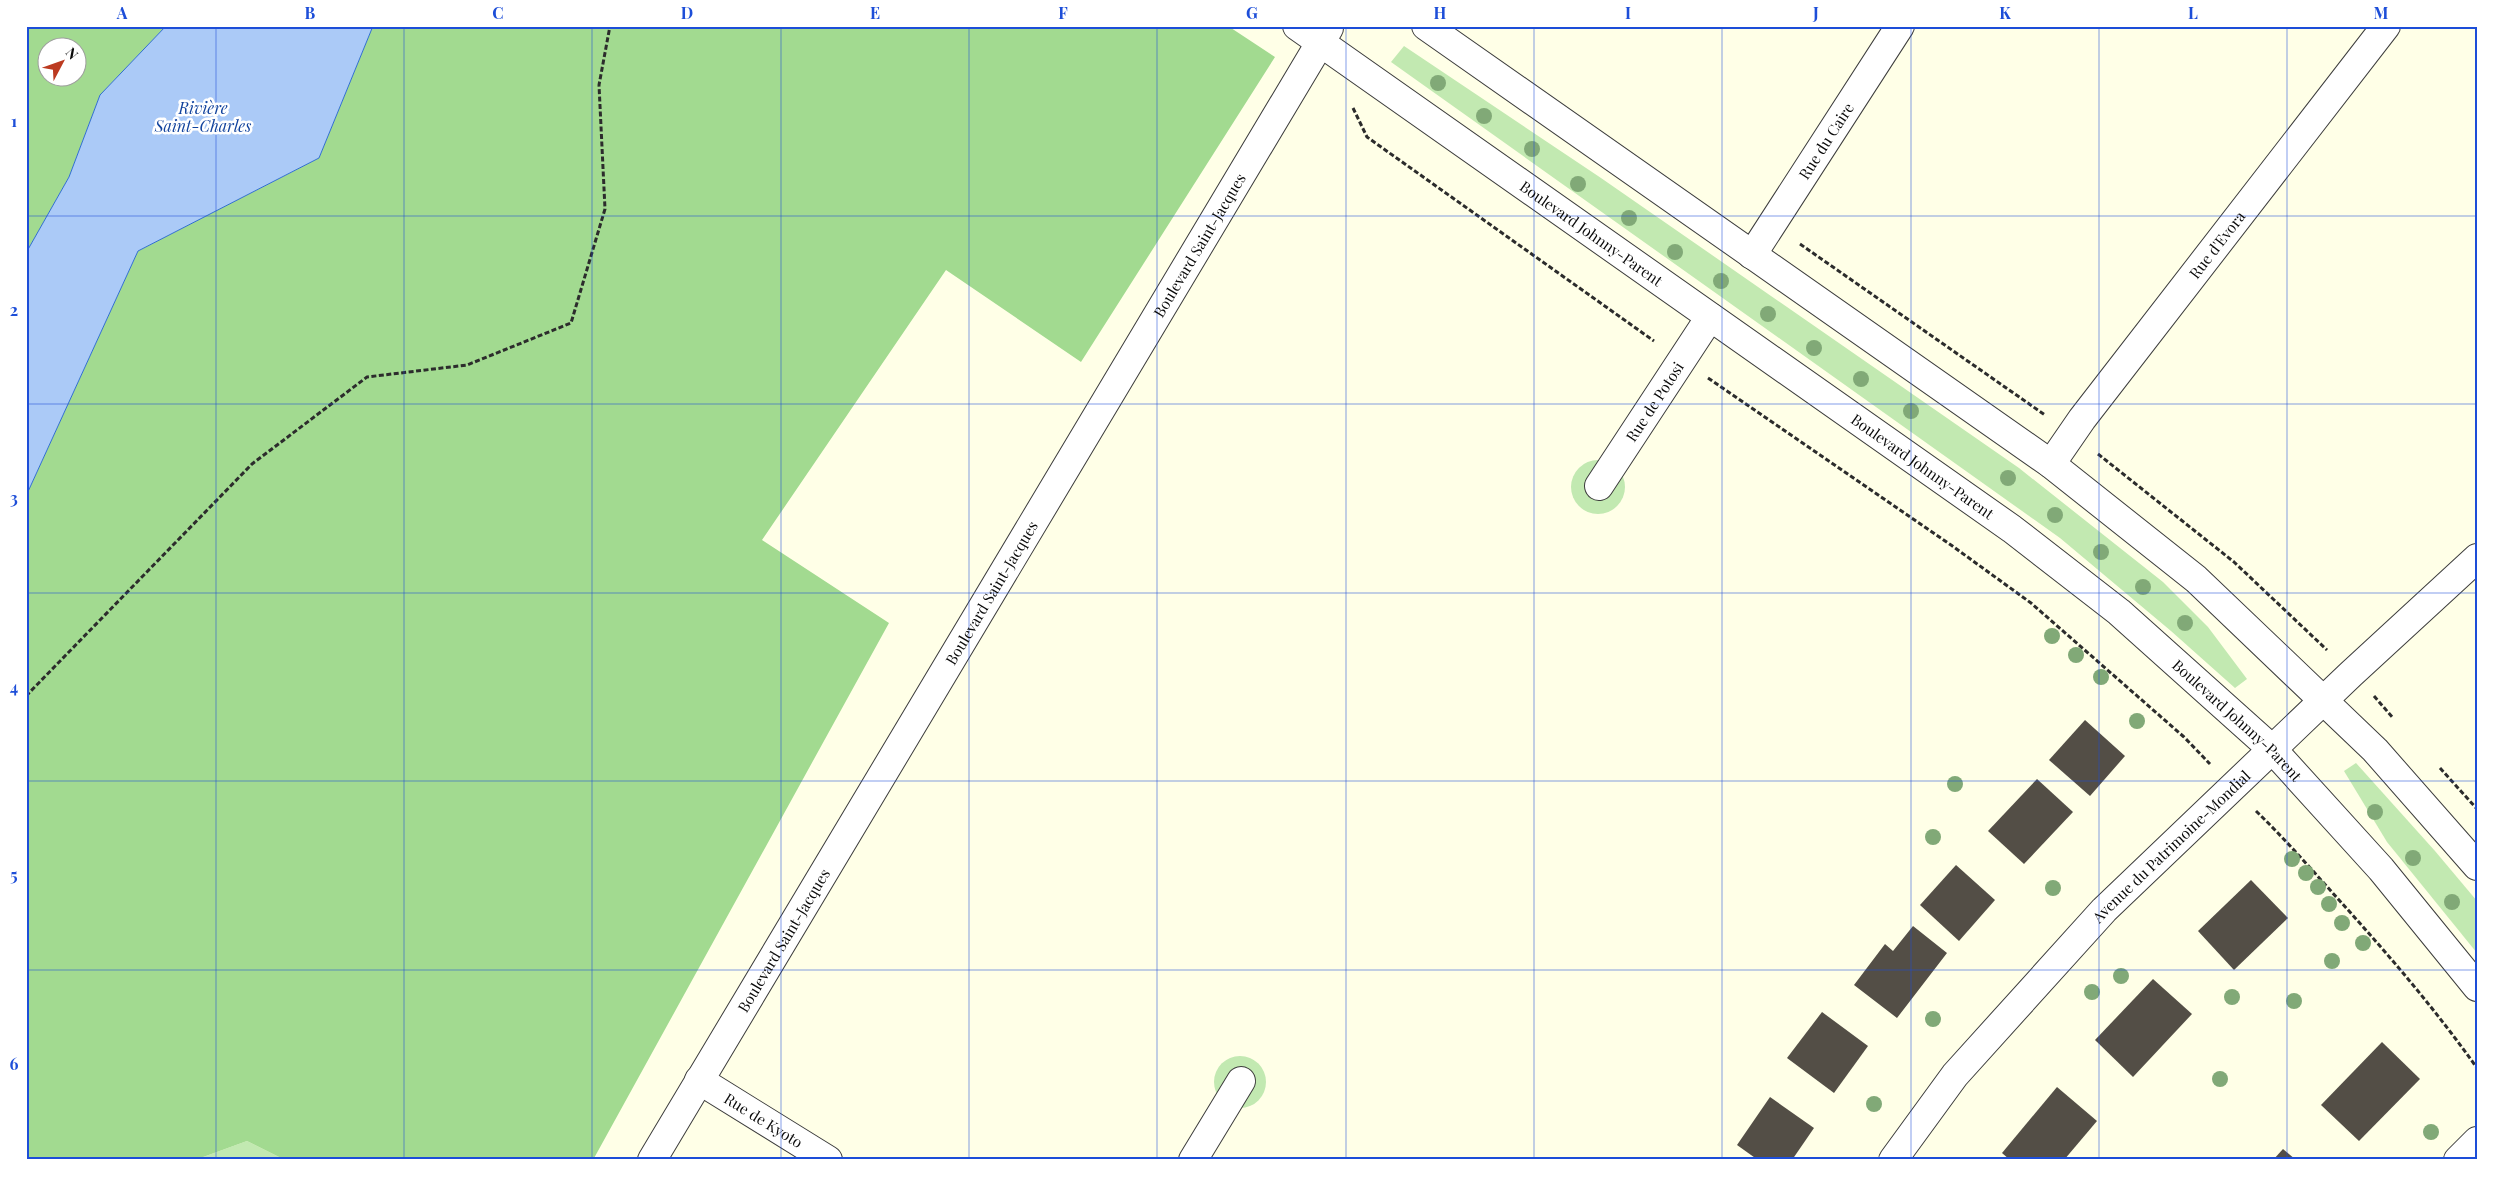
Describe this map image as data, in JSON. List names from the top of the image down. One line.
{"streets":{"street":["Rue du Caire","Boulevard Johnny-Parent","Rue d'Evora","Boulevard Saint-Jacques","Rue de Potosi","Avenue du Patrimoine-Mondial","Rue de Kyoto"]},"crossings":[["Boulevard Johnny-Parent","Boulevard Saint-Jacques"],["Boulevard Johnny-Parent","Rue de Potosi"],["Boulevard Johnny-Parent","Avenue du Patrimoine-Mondial"],["Boulevard Saint-Jacques","Rue de Kyoto"]],"water":["Rivière Saint-Charles"],"north":"top right","grid":{"columns":["A","B","C","D","E","F","G","H","I","J","K","L","M"],"rows":["1","2","3","4","5","6"]}}
